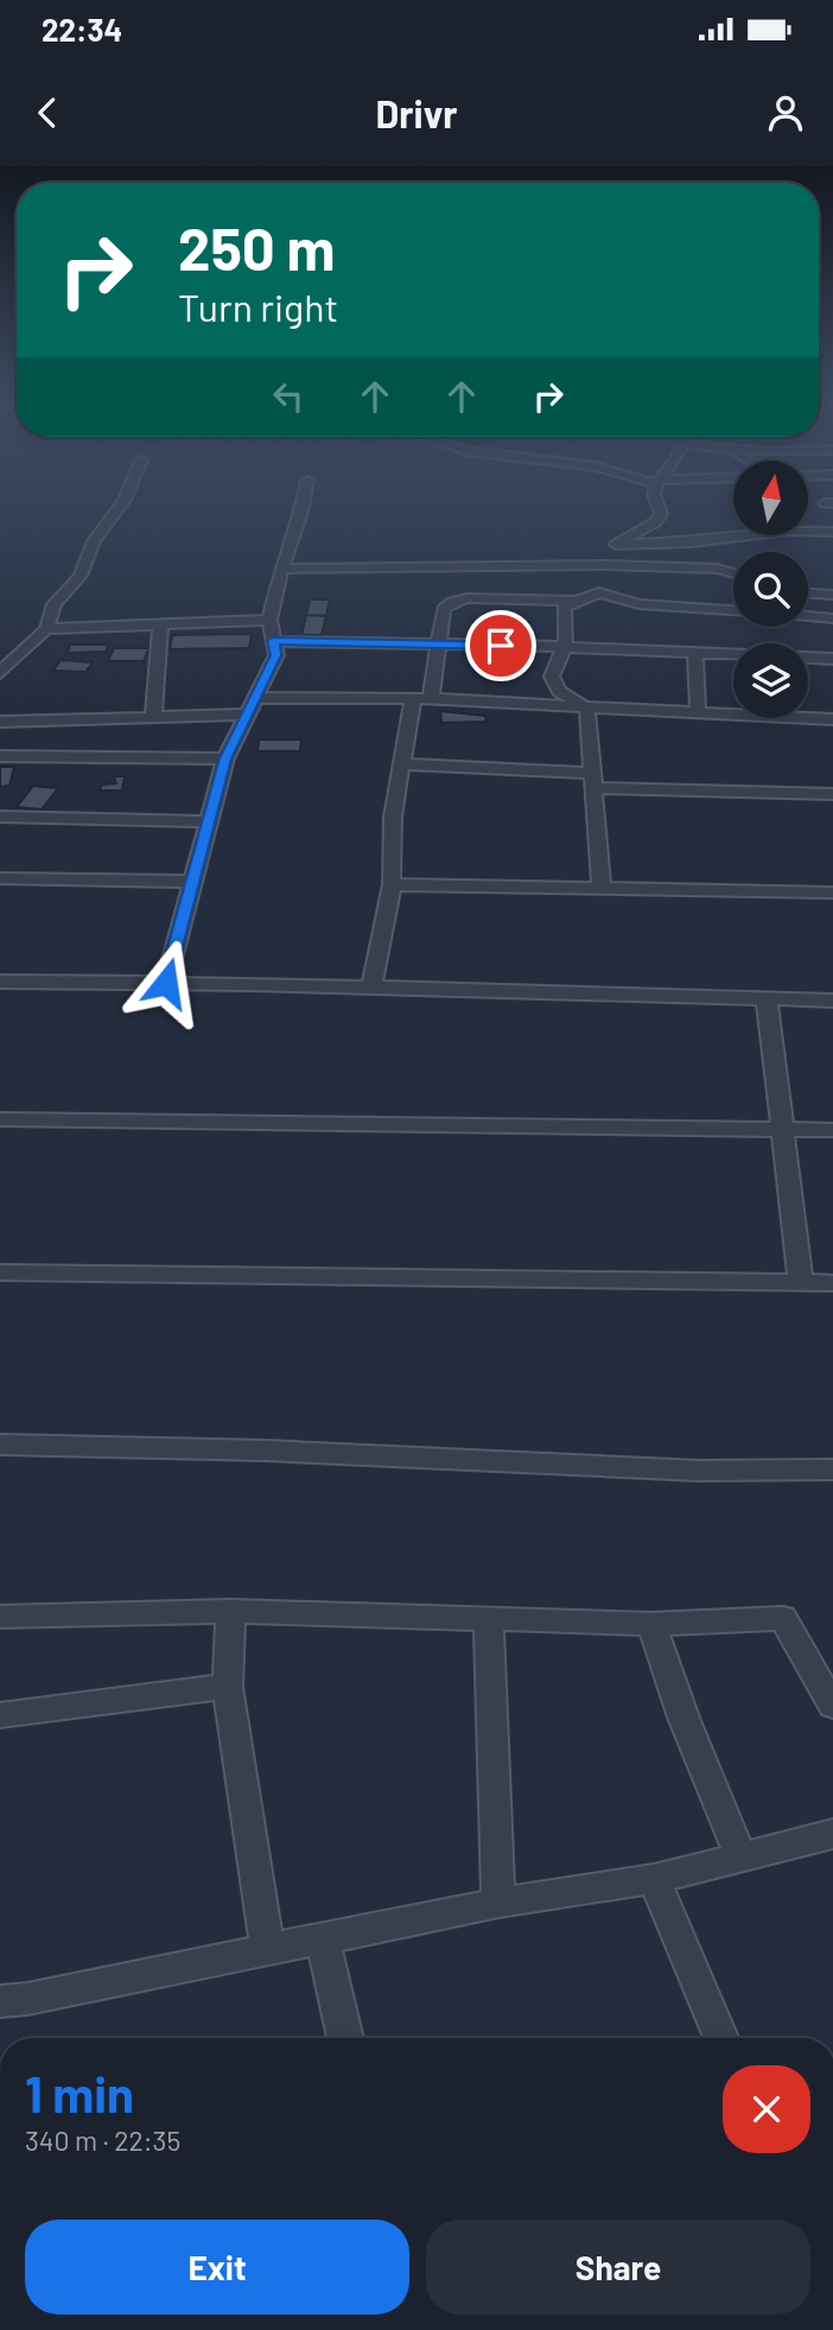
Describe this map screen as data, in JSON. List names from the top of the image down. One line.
{"north":"top","page":{"status":"22:34","header":"Drivr","turn":["250 m","Turn right"],"heading":["1 min","340 m · 22:35"],"buttons":["Exit","Share"]}}
